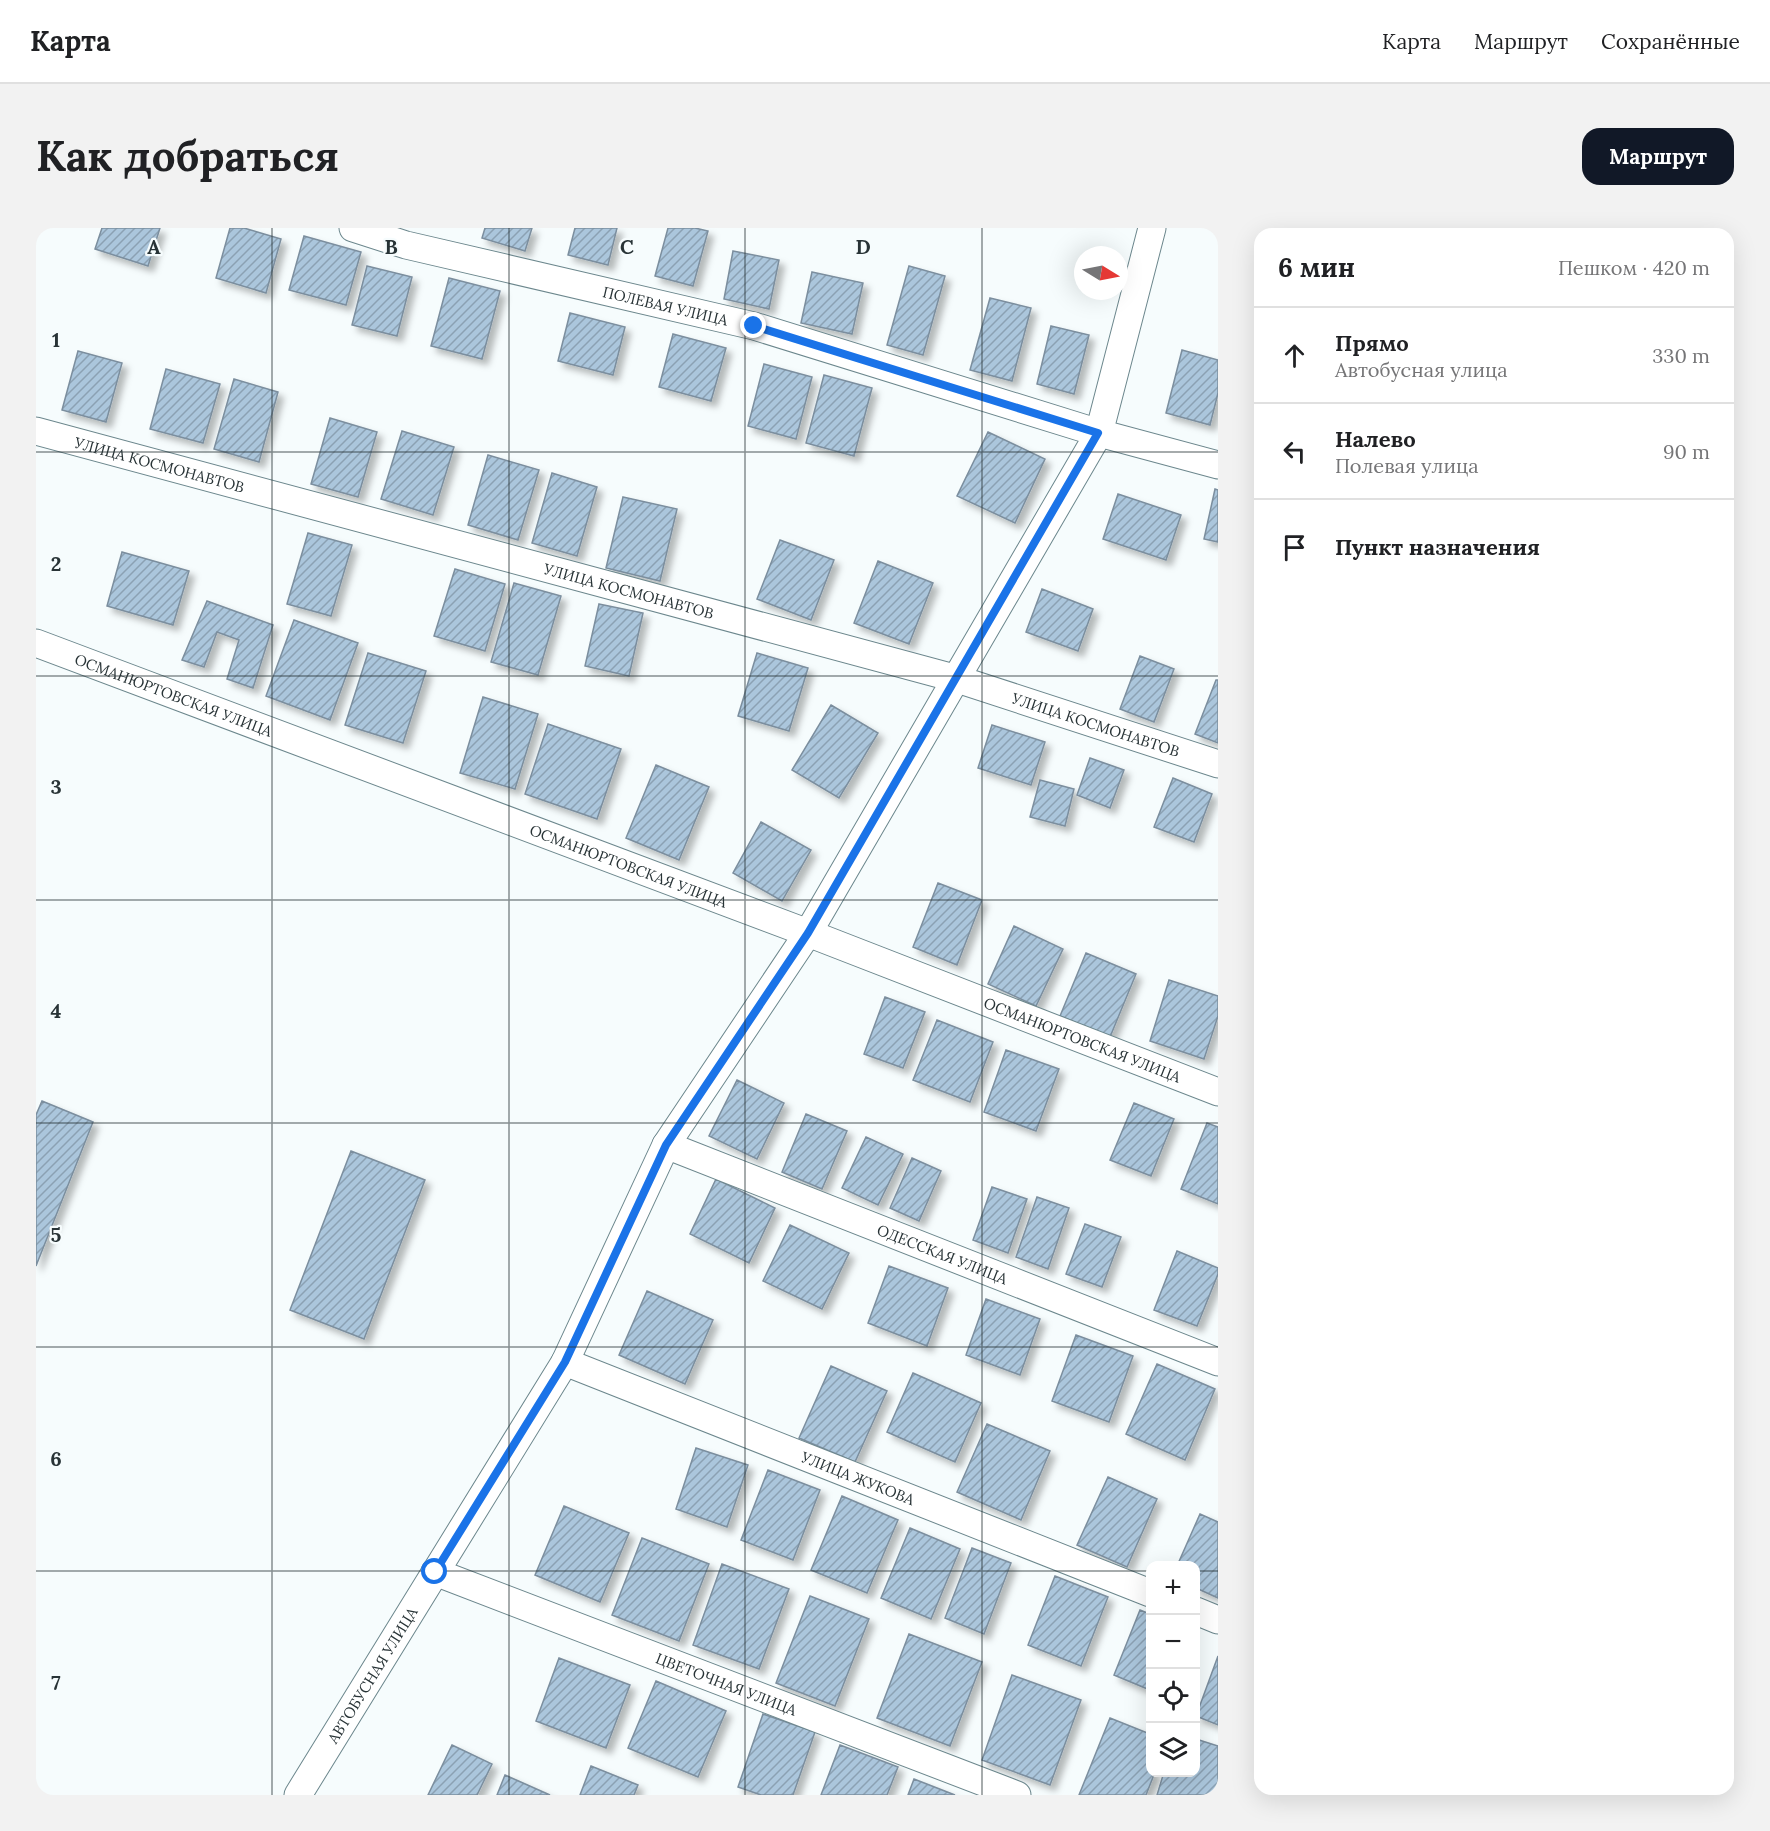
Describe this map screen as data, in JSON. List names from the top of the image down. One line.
{"streets":{"street":["ПОЛЕВАЯ УЛИЦА","УЛИЦА КОСМОНАВТОВ","ОСМАНЮРТОВСКАЯ УЛИЦА","ОДЕССКАЯ УЛИЦА","УЛИЦА ЖУКОВА","АВТОБУСНАЯ УЛИЦА","ЦВЕТОЧНАЯ УЛИЦА"]},"crossings":[["ПОЛЕВАЯ УЛИЦА","АВТОБУСНАЯ УЛИЦА"],["УЛИЦА КОСМОНАВТОВ","АВТОБУСНАЯ УЛИЦА"],["ОСМАНЮРТОВСКАЯ УЛИЦА","АВТОБУСНАЯ УЛИЦА"],["ОДЕССКАЯ УЛИЦА","АВТОБУСНАЯ УЛИЦА"],["УЛИЦА ЖУКОВА","АВТОБУСНАЯ УЛИЦА"],["АВТОБУСНАЯ УЛИЦА","ЦВЕТОЧНАЯ УЛИЦА"]],"north":"right","page":{"header":"Карта","nav":["Карта","Маршрут","Сохранённые"],"buttons":"Маршрут","title":"Как добраться","heading":["6 мин","Пешком · 420 m"],"list":[["Прямо","Автобусная улица","330 m"],["Налево","Полевая улица","90 m"],"Пункт назначения"],"map_buttons":["+","−"]},"grid":{"columns":["A","B","C","D"],"rows":["1","2","3","4","5","6","7"]}}
